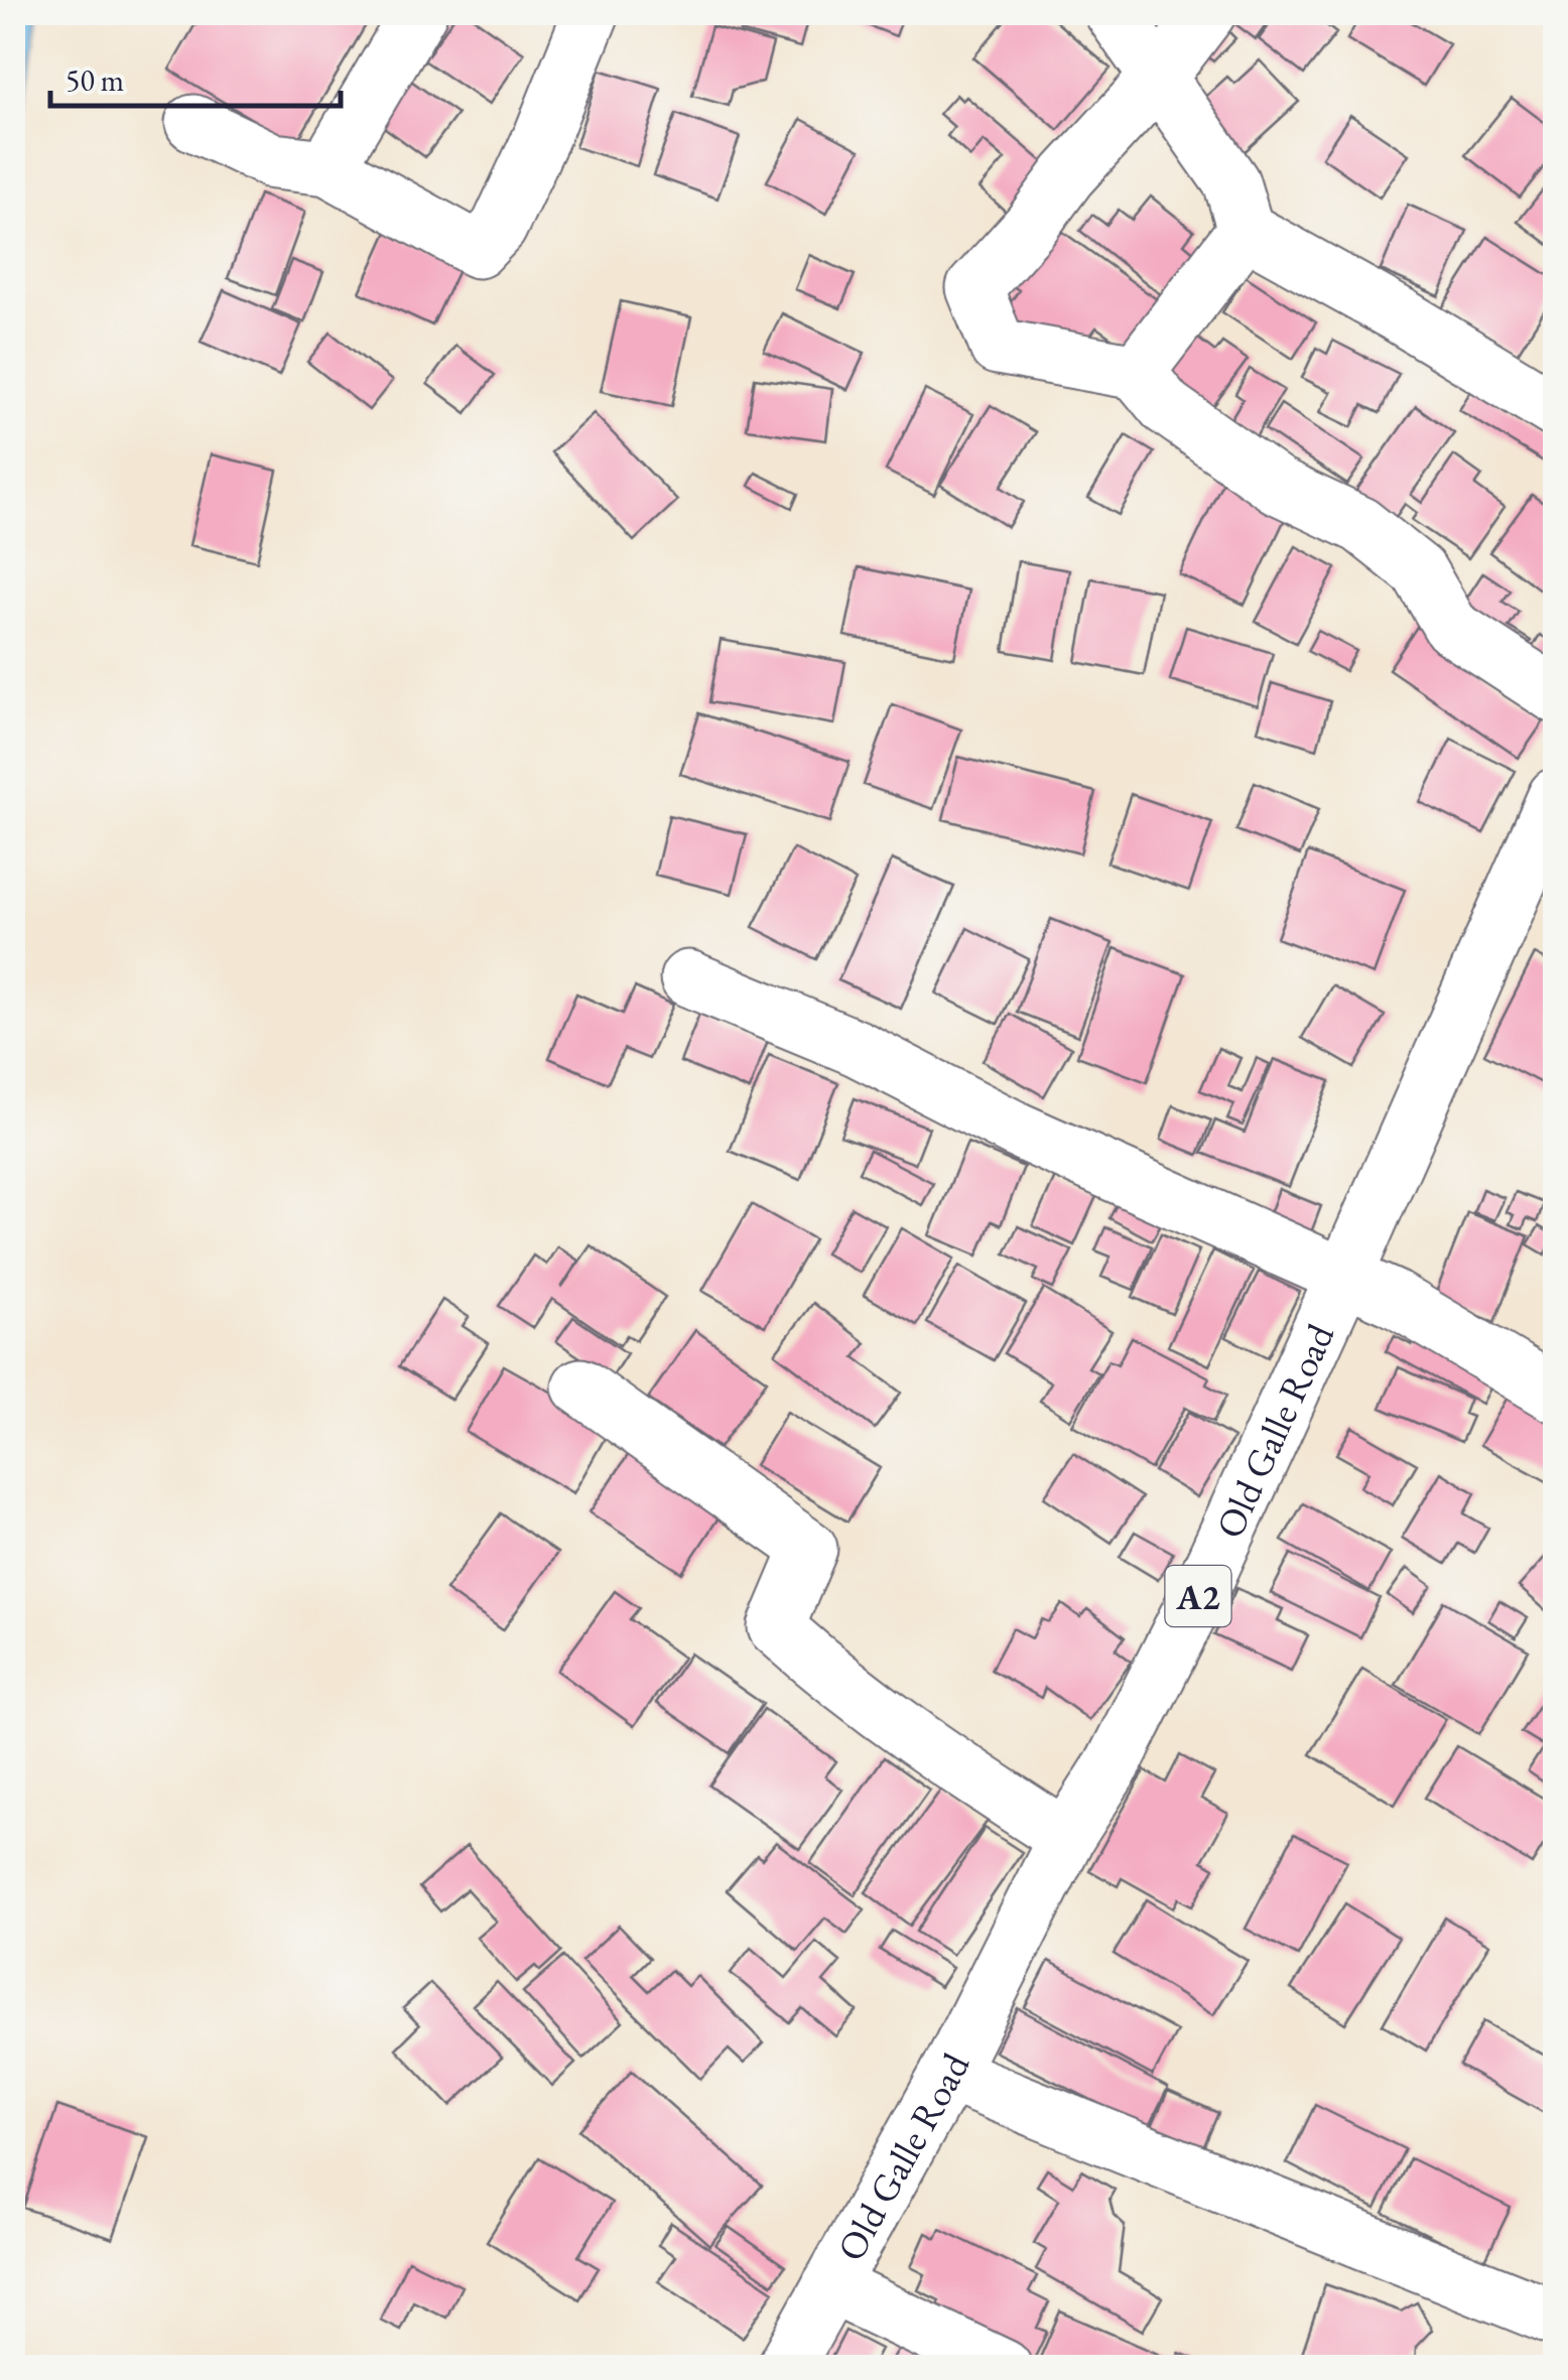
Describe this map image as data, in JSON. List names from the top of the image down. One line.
{"streets":{"main road":["Old Galle Road","A2"]},"scale_bar":"50 m"}
